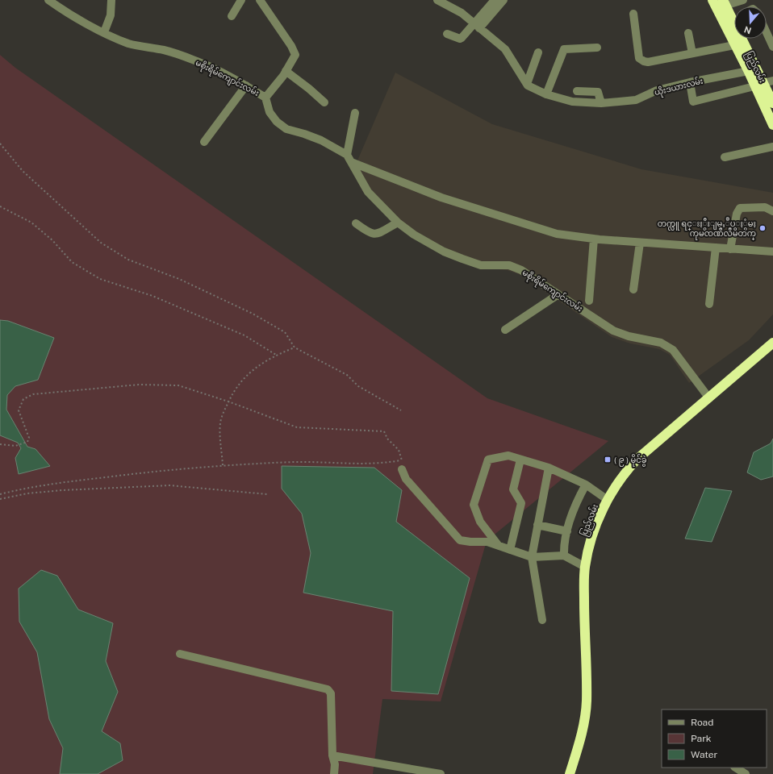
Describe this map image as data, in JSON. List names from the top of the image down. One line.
{"streets":{"highway":["ပြည်လမ်း"],"street":["မစိုးရိမ်ကျောင်းလမ်း","ယိုးဒယားလမ်း"]},"crossings":[["ပြည်လမ်း","မစိုးရိမ်ကျောင်းလမ်း"],["ပြည်လမ်း","ယိုးဒယားလမ်း"]],"places":{"other":["တက္လူ ရင္းႏွီးျမႇဳပ္ႏွံမႈ ကုမၸဏီလီမိတက္"],"transit":["( ၉ ) မိုင်ခွဲ"]},"legend":["Road","Park","Water"],"north":"bottom"}
